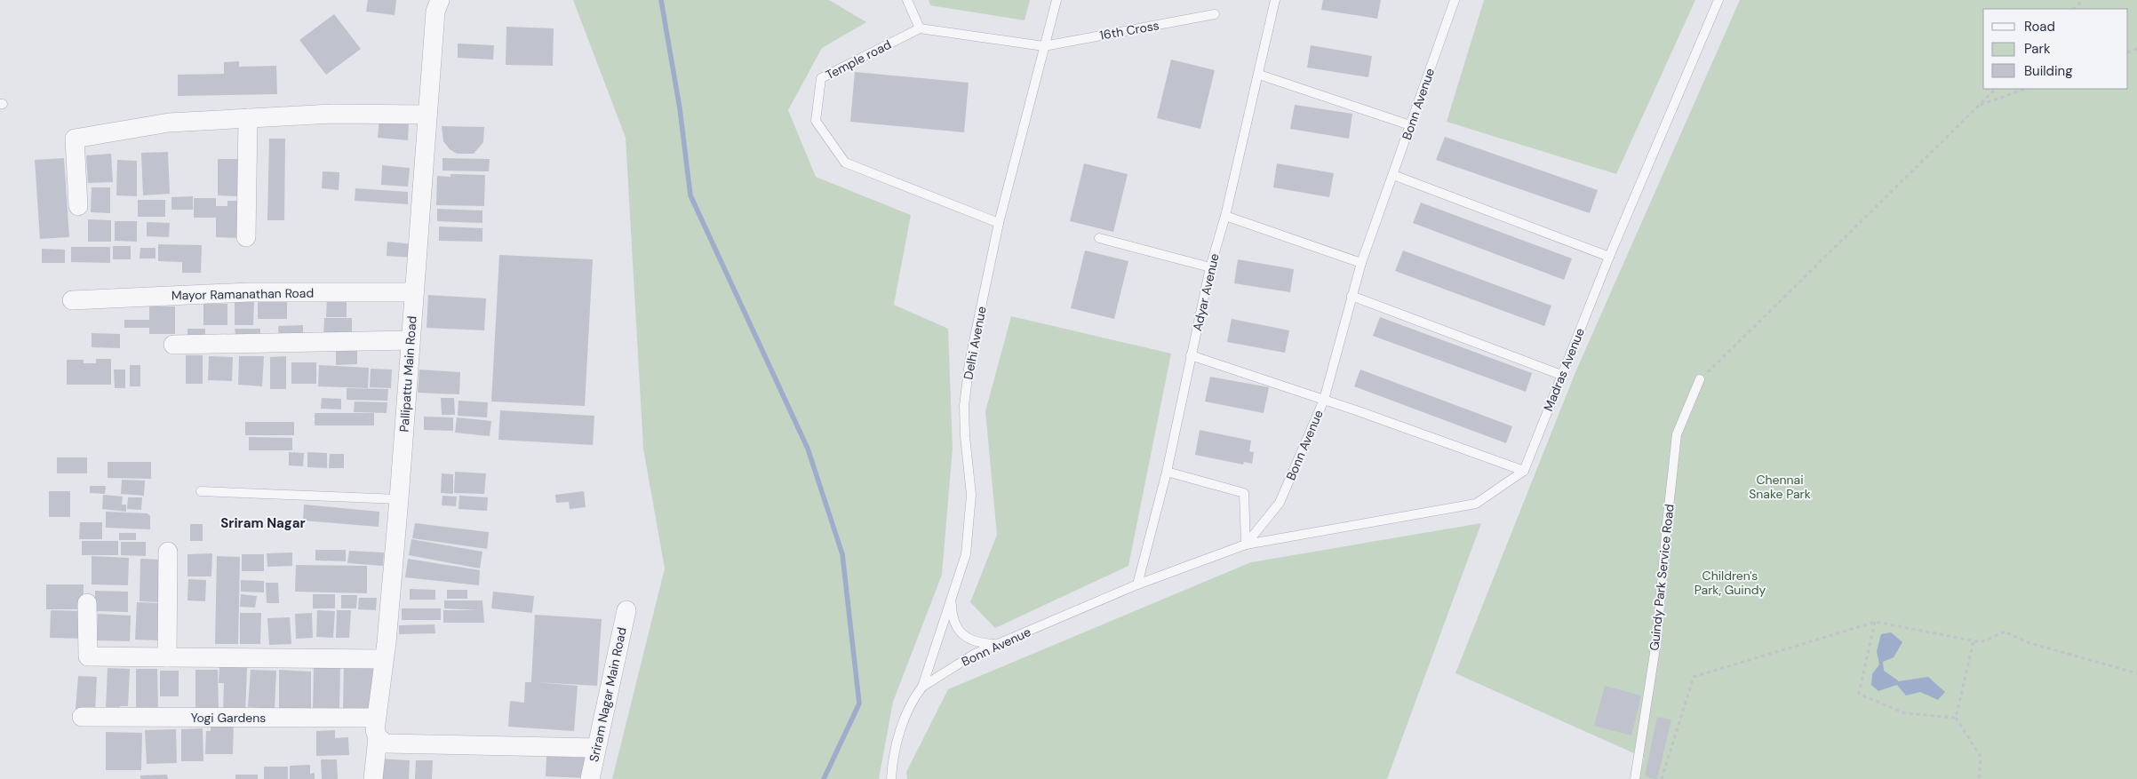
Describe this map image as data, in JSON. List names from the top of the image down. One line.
{"streets":{"street":["Mayor Ramanathan Road","Pallipattu Main Road","Sriram Nagar Main Road","Yogi Gardens"],"lane":["16th Cross","Temple road","Bonn Avenue","Adyar Avenue","Delhi Avenue","Madras Avenue","Guindy Park Service Road"]},"crossings":[["16th Cross","Delhi Avenue"],["Temple road","Delhi Avenue"],["Bonn Avenue","Adyar Avenue"],["Bonn Avenue","Delhi Avenue"],["Mayor Ramanathan Road","Pallipattu Main Road"],["Pallipattu Main Road","Yogi Gardens"]],"districts":["Sriram Nagar"],"parks":["Chennai Snake Park","Children's Park, Guindy"],"legend":["Road","Park","Building"]}
